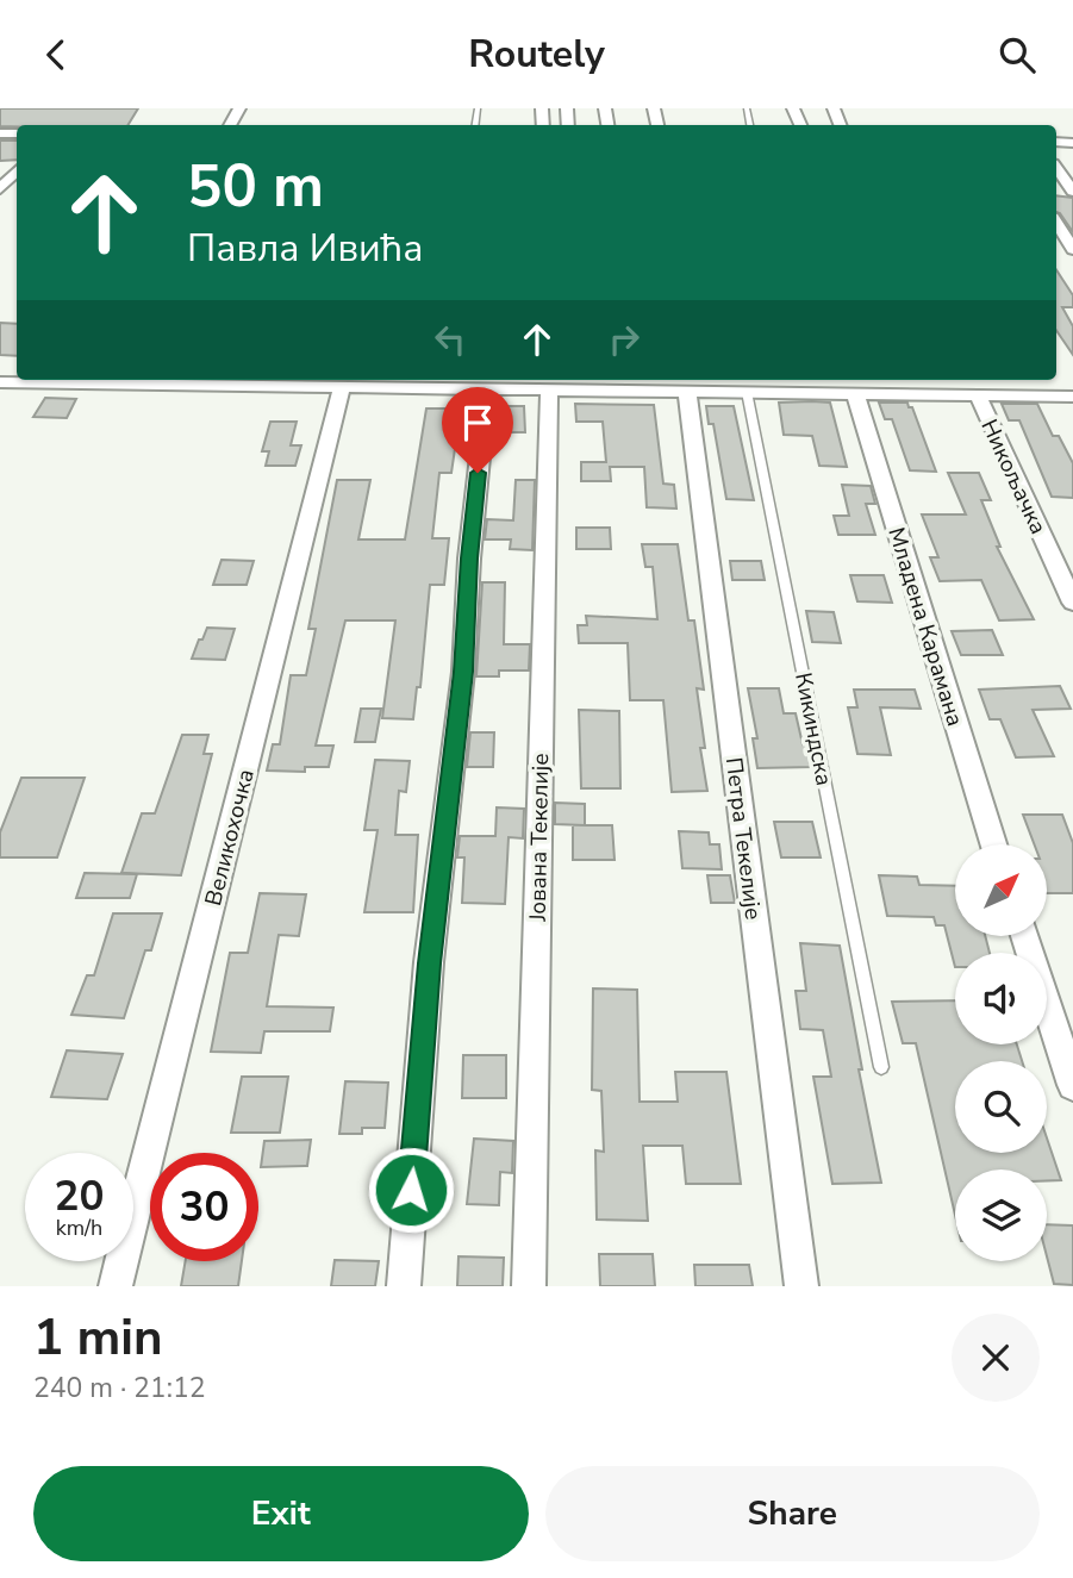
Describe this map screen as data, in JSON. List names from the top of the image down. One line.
{"streets":{"street":["Никољачка","Младена Карамана","Великохочка","Јована Текелије","Петра Текелије"],"lane":["Кикиндска"]},"north":"top right","page":{"header":"Routely","turn":["50 m","Павла Ивића"],"speed":"20 km/h","limit":"30","heading":["1 min","240 m · 21:12"],"buttons":["Exit","Share"]}}
